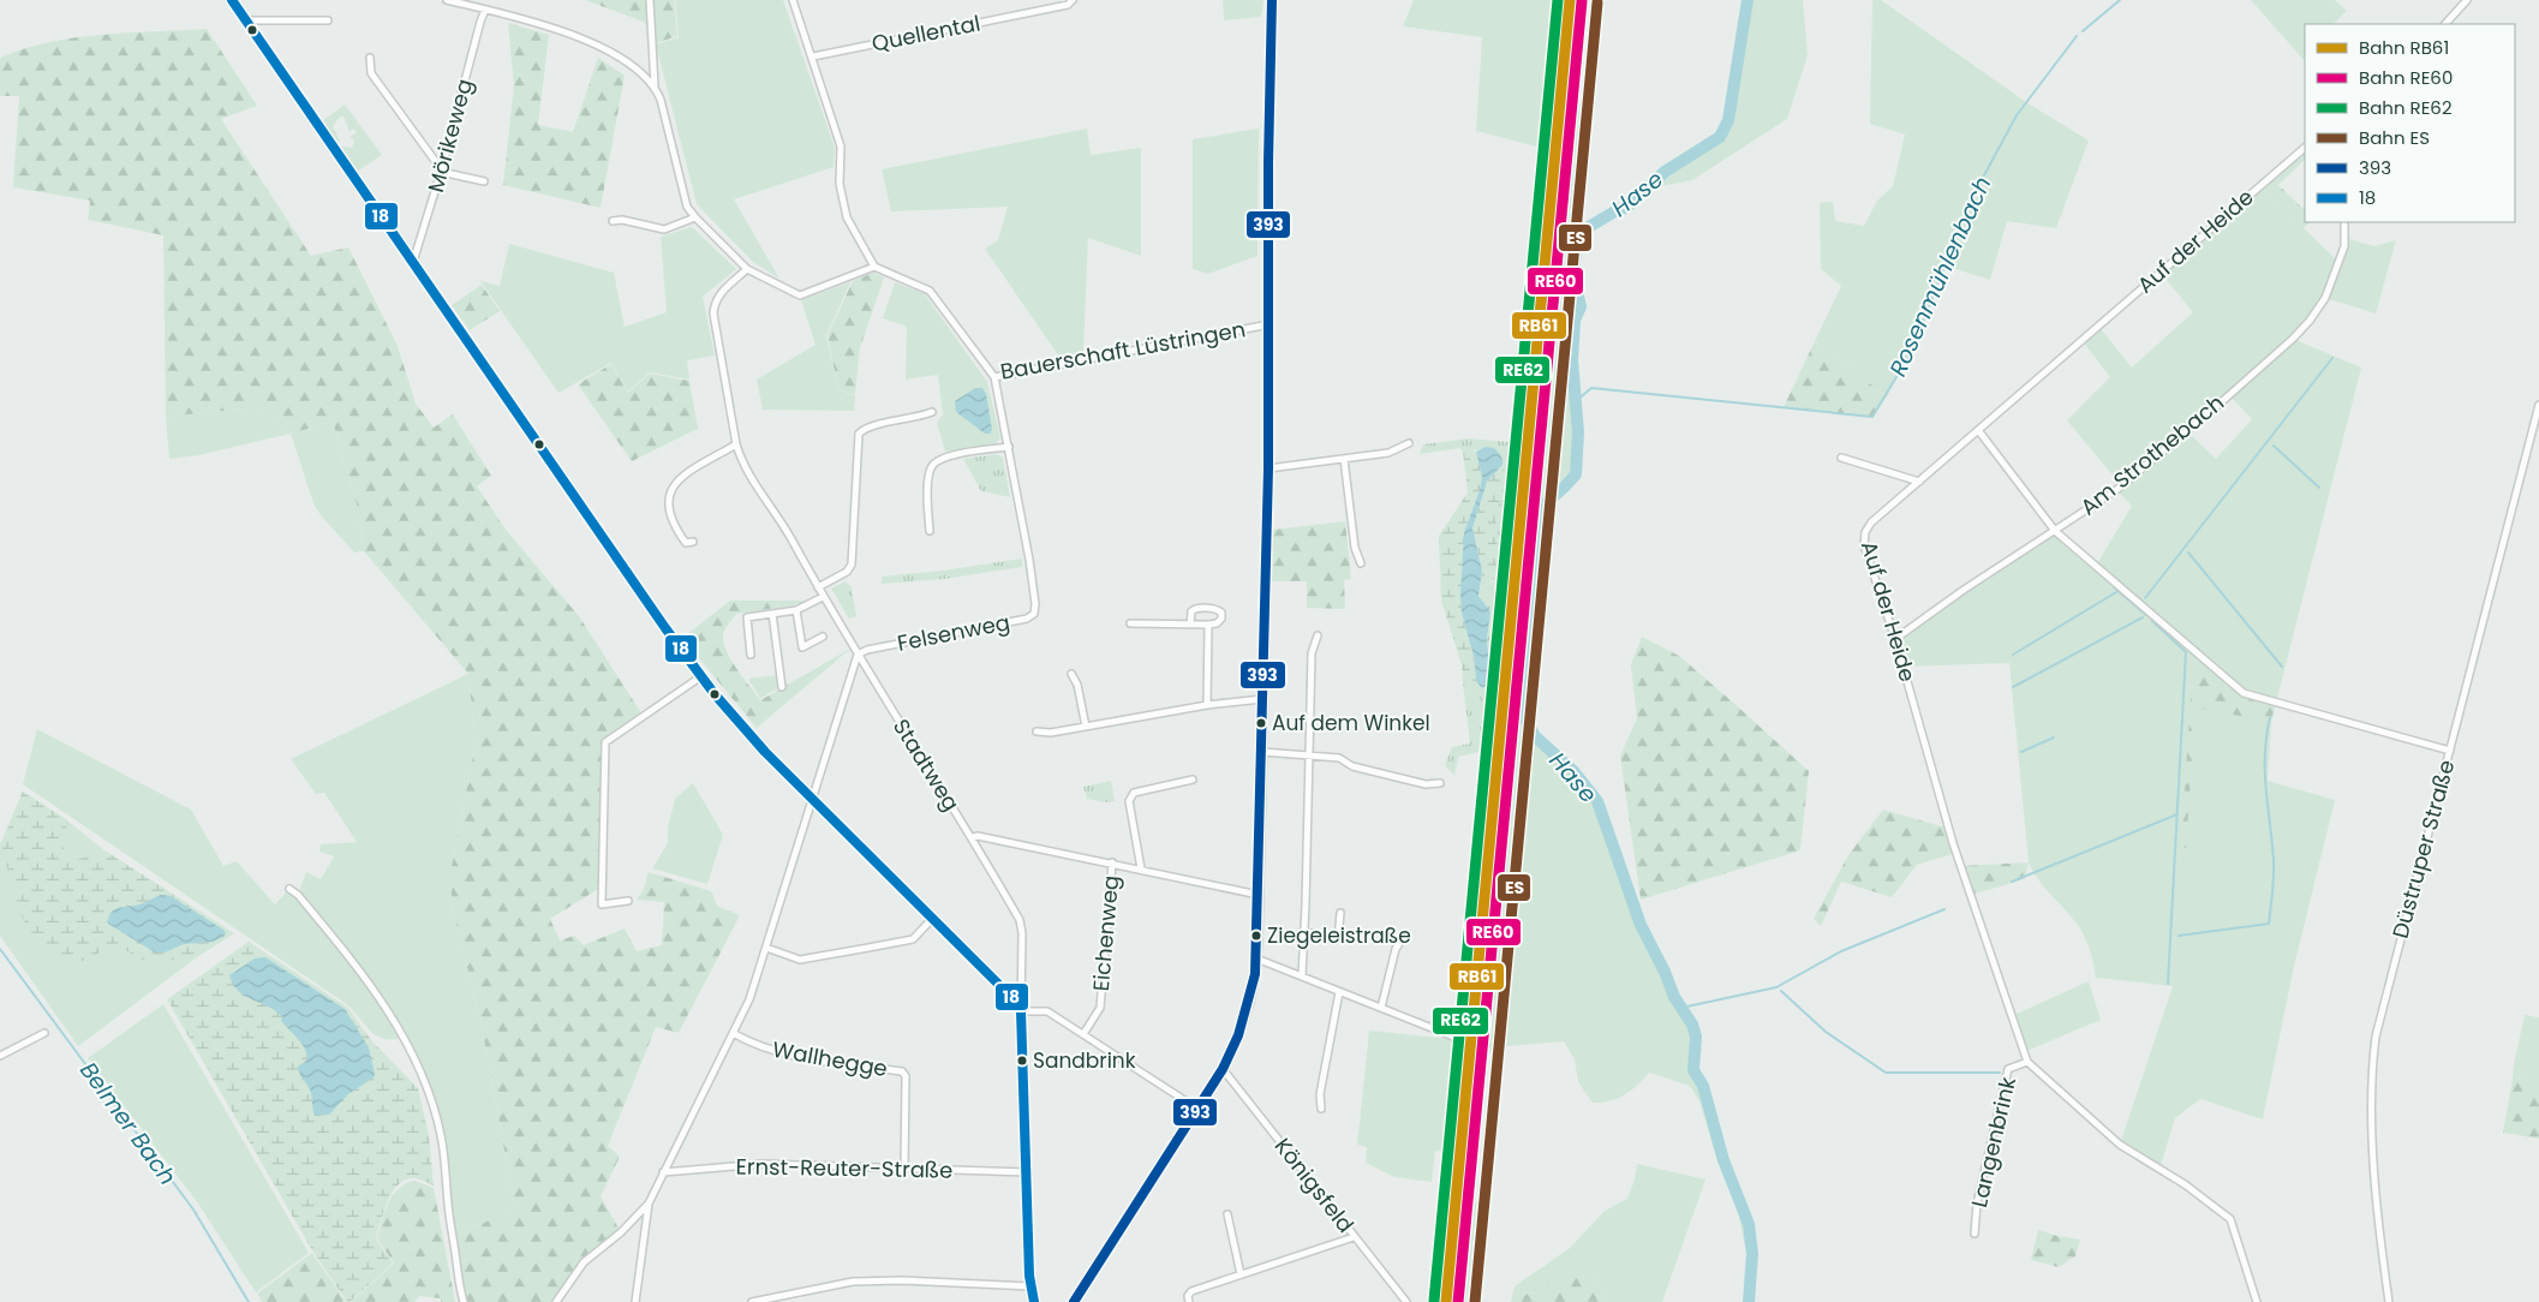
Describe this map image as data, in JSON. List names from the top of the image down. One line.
{"streets":{"street":["Quellental","Mörikeweg","Auf der Heide","Bauerschaft Lüstringen","Am Strothebach","Felsenweg","Stadtweg","Düstruper Straße","Eichenweg","Wallhegge","Langenbrink","Ernst-Reuter-Straße","Königsfeld"]},"crossings":[["Auf der Heide","Am Strothebach"],["Auf der Heide","Langenbrink"],["Bauerschaft Lüstringen","Felsenweg"],["Felsenweg","Stadtweg"],["Stadtweg","Ernst-Reuter-Straße"],["Wallhegge","Ernst-Reuter-Straße"]],"water":["Hase","Rosenmühlenbach","Belmer Bach"],"places":["Auf dem Winkel","Ziegeleistraße","Sandbrink"],"lines":["rail line RB61","rail line RE62","transit line 393","transit line 18","rail line RE60","rail line ES"],"legend":["Bahn RB61","Bahn RE60","Bahn RE62","Bahn ES","393","18"]}
